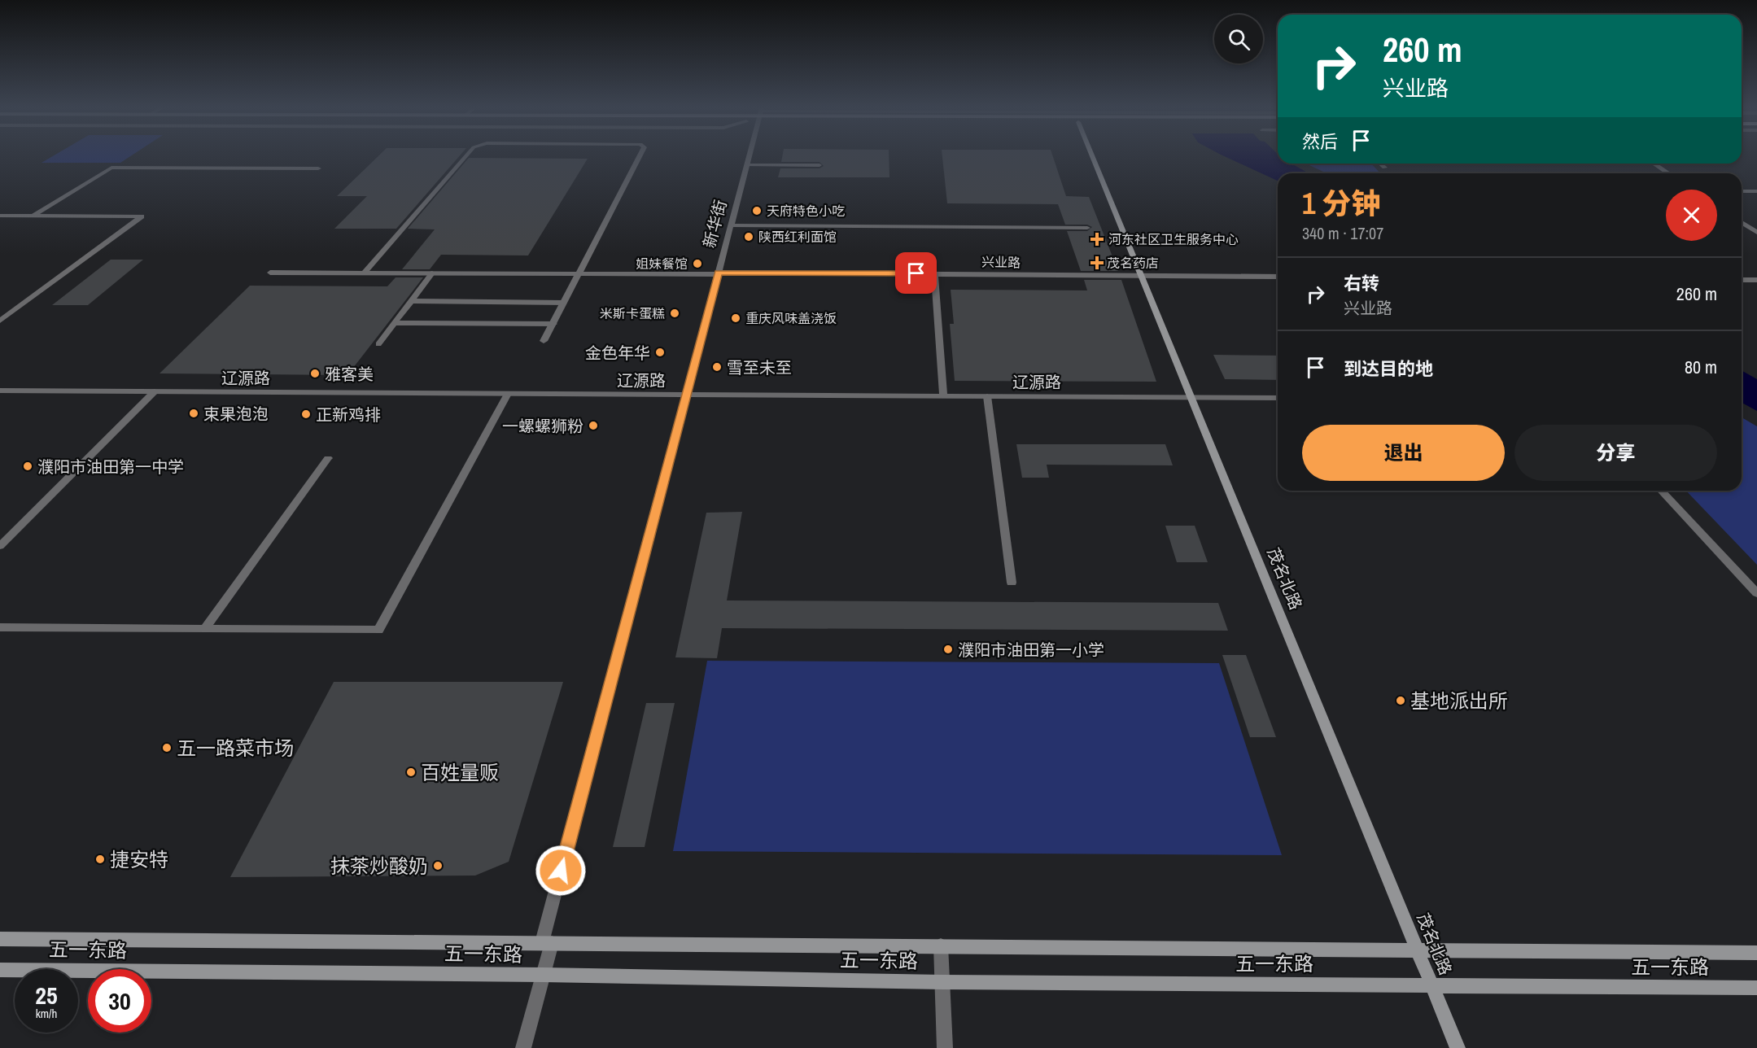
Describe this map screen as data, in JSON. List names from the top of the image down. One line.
{"streets":{"street":["新华街","兴业路","辽源路","茂名北路","五一东路"]},"crossings":[["新华街","兴业路"],["新华街","辽源路"],["新华街","五一东路"],["兴业路","茂名北路"],["辽源路","茂名北路"],["茂名北路","五一东路"]],"places":{"other":["天府特色小吃","陕西红利面馆","姐妹餐馆","米斯卡蛋糕","重庆风味盖浇饭","金色年华","雪至未至","雅客美","束果泡泡","正新鸡排","一螺螺狮粉","濮阳市油田第一中学","濮阳市油田第一小学","基地派出所","五一路菜市场","百姓量贩","捷安特","抹茶炒酸奶"],"health":["河东社区卫生服务中心","茂名药店"]},"page":{"turn":["260 m","兴业路"],"then":"然后","heading":["1 分钟","340 m · 17:07"],"list":[{"name":"右转","note":"兴业路","value":"260 m"},{"name":"到达目的地","value":"80 m"}],"buttons":["退出","分享"],"speed":"25 km/h","limit":"30"}}
